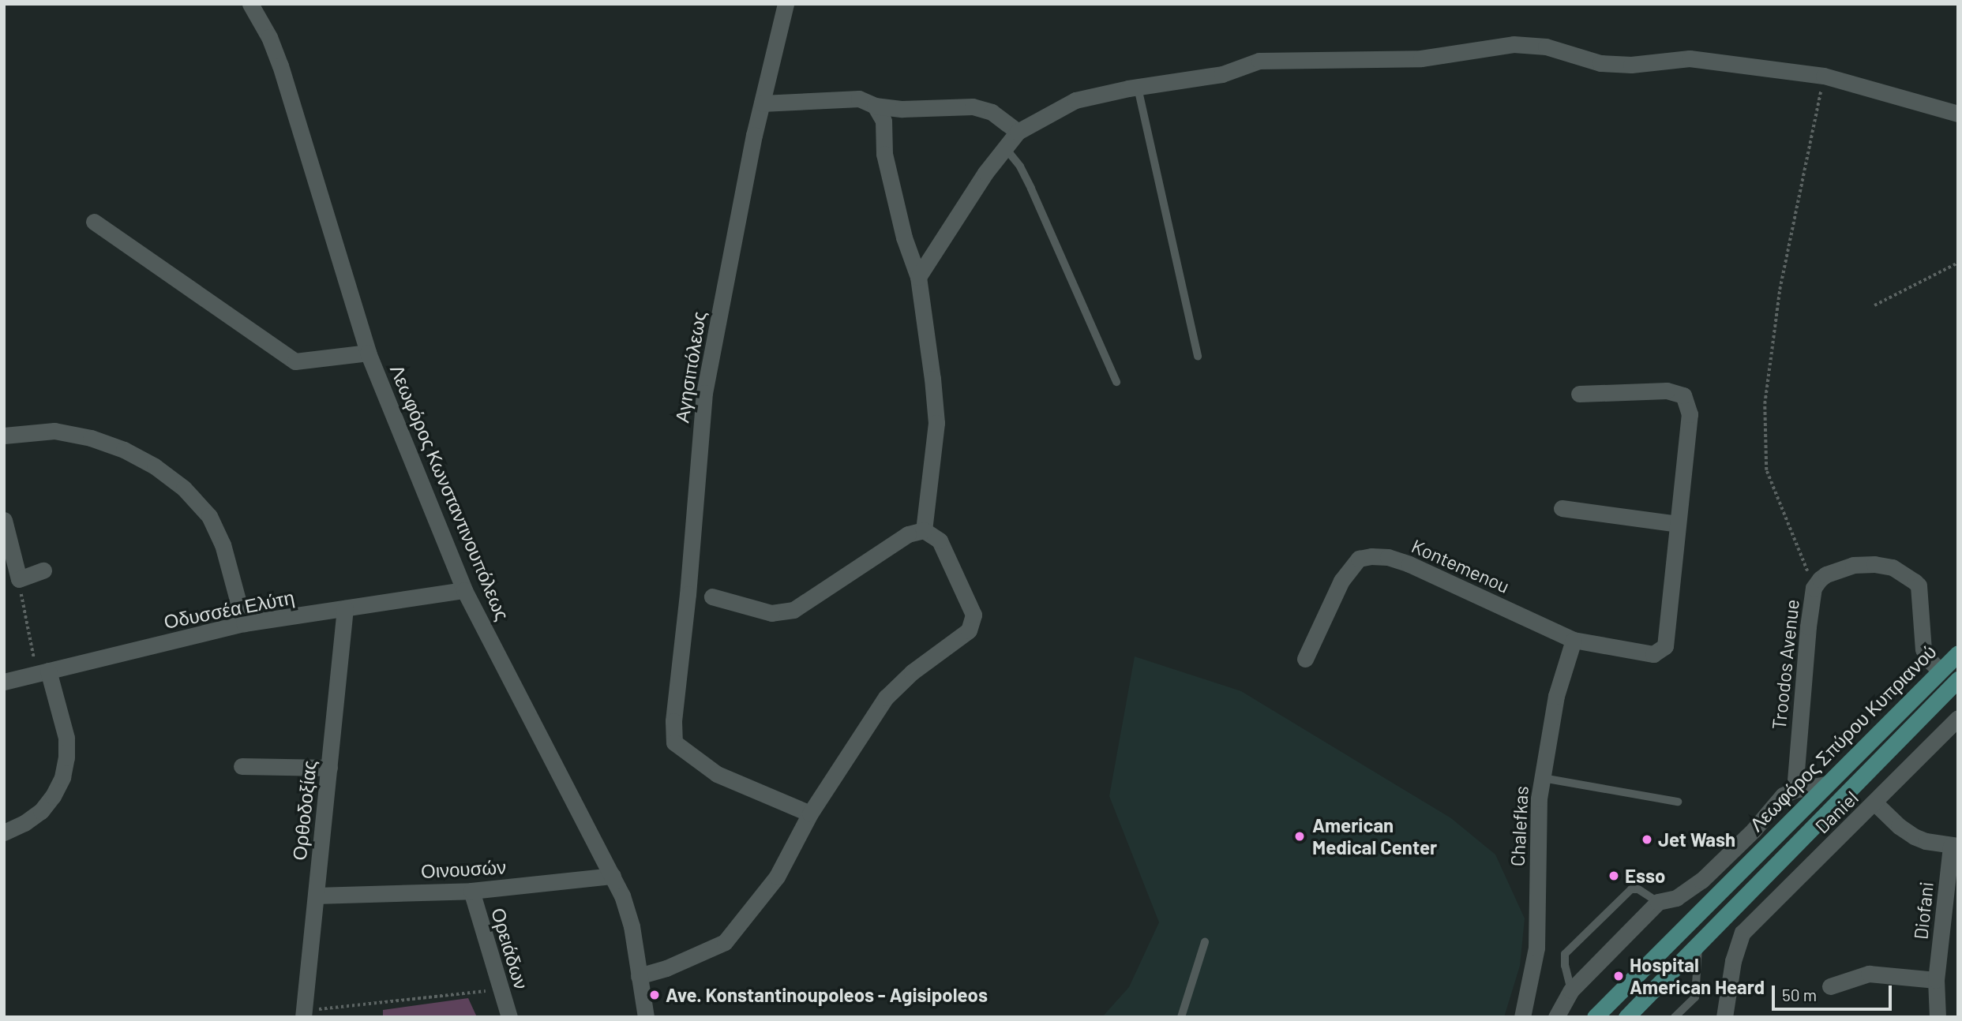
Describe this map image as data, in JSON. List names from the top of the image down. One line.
{"streets":{"main road":["Λεωφόρος Σπύρου Κυπριανού"],"street":["Αγησιπόλεως","Λεωφόρος Κωνσταντινουπόλεως","Kontemenou","Οδυσσέα Ελύτη","Troodos Avenue","Ορθοδοξίας","Daniel","Chalefkas","Οινουσών","Diofani","Ορειάδων"]},"crossings":[["Λεωφόρος Κωνσταντινουπόλεως","Οδυσσέα Ελύτη"],["Λεωφόρος Κωνσταντινουπόλεως","Οινουσών"],["Kontemenou","Chalefkas"],["Οδυσσέα Ελύτη","Ορθοδοξίας"],["Troodos Avenue","Λεωφόρος Σπύρου Κυπριανού"],["Λεωφόρος Σπύρου Κυπριανού","Daniel"],["Ορθοδοξίας","Οινουσών"],["Οινουσών","Ορειάδων"]],"places":["American Medical Center","Jet Wash","Esso","Hospital American Heard","Ave. Konstantinoupoleos - Agisipoleos"],"scale_bar":"50 m"}
